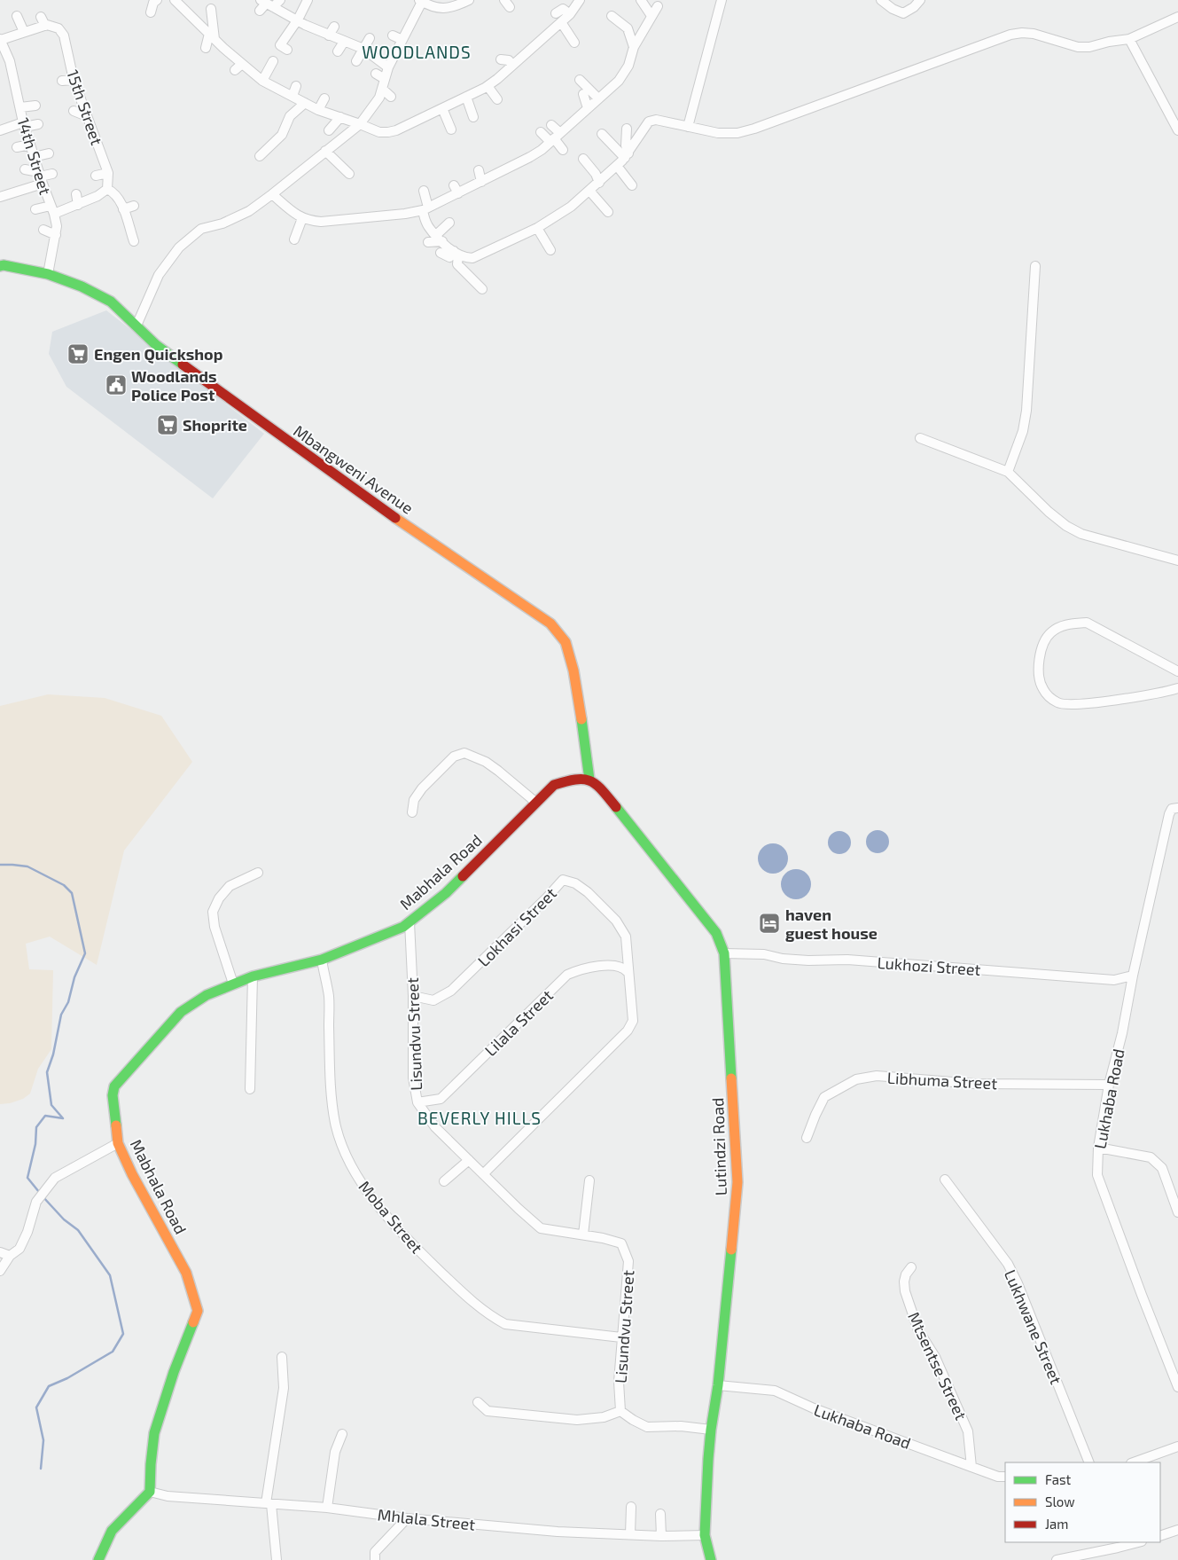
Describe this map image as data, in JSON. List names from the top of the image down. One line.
{"streets":{"street":["15th Street","14th Street","Mbangweni Avenue","Mabhala Road","Lokhasi Street","Lukhozi Street","Lilala Street","Lisundvu Street","Libhuma Street","Lukhaba Road","Lutindzi Road","Moba Street","Lukhwane Street","Mtsentse Street","Mhlala Street"]},"crossings":[["15th Street","14th Street"],["14th Street","Mbangweni Avenue"],["Mbangweni Avenue","Mabhala Road"],["Mbangweni Avenue","Lutindzi Road"],["Mabhala Road","Lisundvu Street"],["Mabhala Road","Lutindzi Road"],["Mabhala Road","Moba Street"],["Mabhala Road","Mhlala Street"],["Lokhasi Street","Lilala Street"],["Lokhasi Street","Lisundvu Street"],["Lukhozi Street","Lukhaba Road"],["Lukhozi Street","Lutindzi Road"],["Lilala Street","Lisundvu Street"],["Lisundvu Street","Moba Street"],["Libhuma Street","Lukhaba Road"],["Lukhaba Road","Lutindzi Road"],["Lukhaba Road","Mtsentse Street"],["Lutindzi Road","Mhlala Street"]],"districts":["WOODLANDS","BEVERLY HILLS"],"places":{"supermarket":["Engen Quickshop","Shoprite"],"public building":["Woodlands Police Post"],"hotel":["haven guest house"]},"legend":["Fast","Slow","Jam"]}
